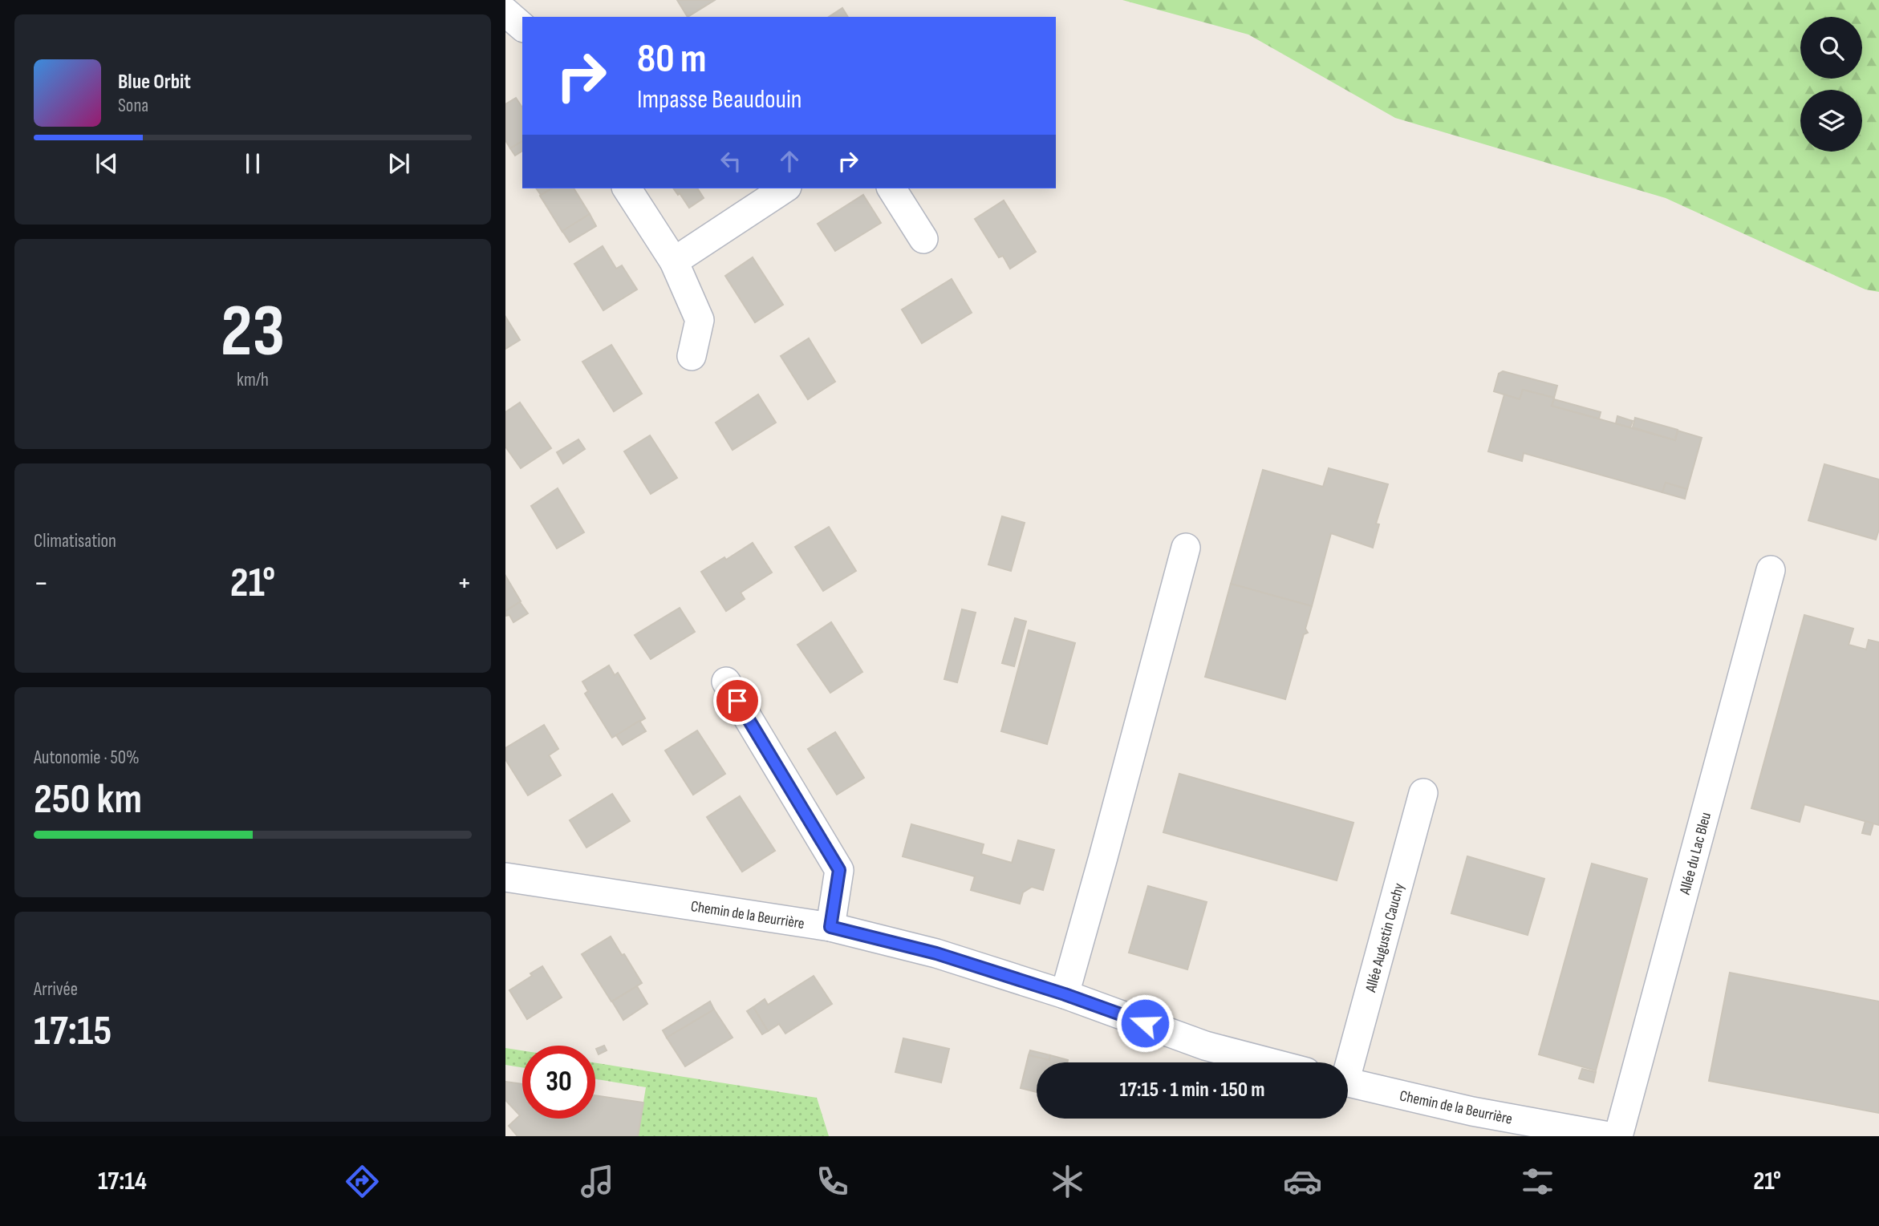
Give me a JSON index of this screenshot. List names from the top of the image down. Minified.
{"streets":{"street":["Allée du Lac Bleu","Chemin de la Beurrière","Allée Augustin Cauchy"]},"page":{"turn":["80 m","Impasse Beaudouin"],"song":["Blue Orbit","Sona"],"tile":[["23","km/h"],"Climatisation",["Autonomie · 50%","250 km"],["Arrivée","17:15"]],"heat":["−","21°","+"],"limit":"30","trip":"17:15 · 1 min · 150 m","tabs":["17:14","21°"]}}
